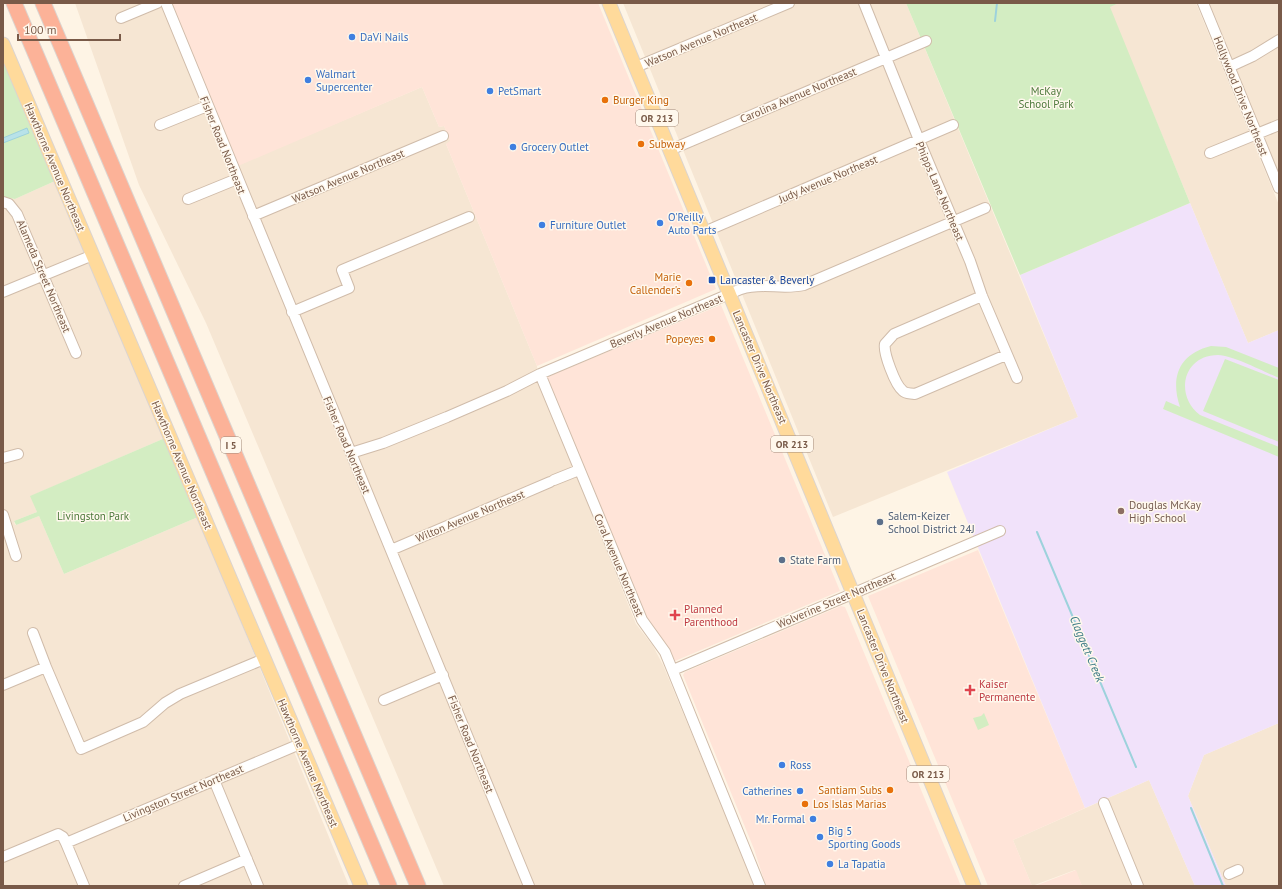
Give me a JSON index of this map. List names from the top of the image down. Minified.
{"streets":{"highway":["I 5"],"main road":["OR 213","Hawthorne Avenue Northeast","Lancaster Drive Northeast"],"street":["Watson Avenue Northeast","Carolina Avenue Northeast","Hollywood Drive Northeast","Fisher Road Northeast","Judy Avenue Northeast","Phipps Lane Northeast","Alameda Street Northeast","Beverly Avenue Northeast","Wilton Avenue Northeast","Coral Avenue Northeast","Wolverine Street Northeast","Livingston Street Northeast"]},"crossings":[["Watson Avenue Northeast","Fisher Road Northeast"],["Watson Avenue Northeast","Lancaster Drive Northeast"],["Carolina Avenue Northeast","Phipps Lane Northeast"],["Carolina Avenue Northeast","Lancaster Drive Northeast"],["Fisher Road Northeast","Beverly Avenue Northeast"],["Fisher Road Northeast","Wilton Avenue Northeast"],["Hawthorne Avenue Northeast","Livingston Street Northeast"],["Judy Avenue Northeast","Phipps Lane Northeast"],["Judy Avenue Northeast","Lancaster Drive Northeast"],["Phipps Lane Northeast","Beverly Avenue Northeast"],["Beverly Avenue Northeast","Lancaster Drive Northeast"],["Beverly Avenue Northeast","Coral Avenue Northeast"],["Lancaster Drive Northeast","Wolverine Street Northeast"],["Wilton Avenue Northeast","Coral Avenue Northeast"],["Coral Avenue Northeast","Wolverine Street Northeast"]],"water":["Claggett Creek"],"parks":["McKay School Park","Livingston Park"],"places":{"other":["DaVi Nails","Walmart Supercenter","PetSmart","Burger King","Subway","Grocery Outlet","O'Reilly Auto Parts","Furniture Outlet","Marie Callender's","Popeyes","Douglas McKay High School","Salem-Keizer School District 24J","State Farm","Ross","Santiam Subs","Catherines","Los Islas Marias","Mr. Formal","Big 5 Sporting Goods","La Tapatia"],"transit":["Lancaster & Beverly"],"health":["Planned Parenthood","Kaiser Permanente"]},"scale_bar":"100 m"}
